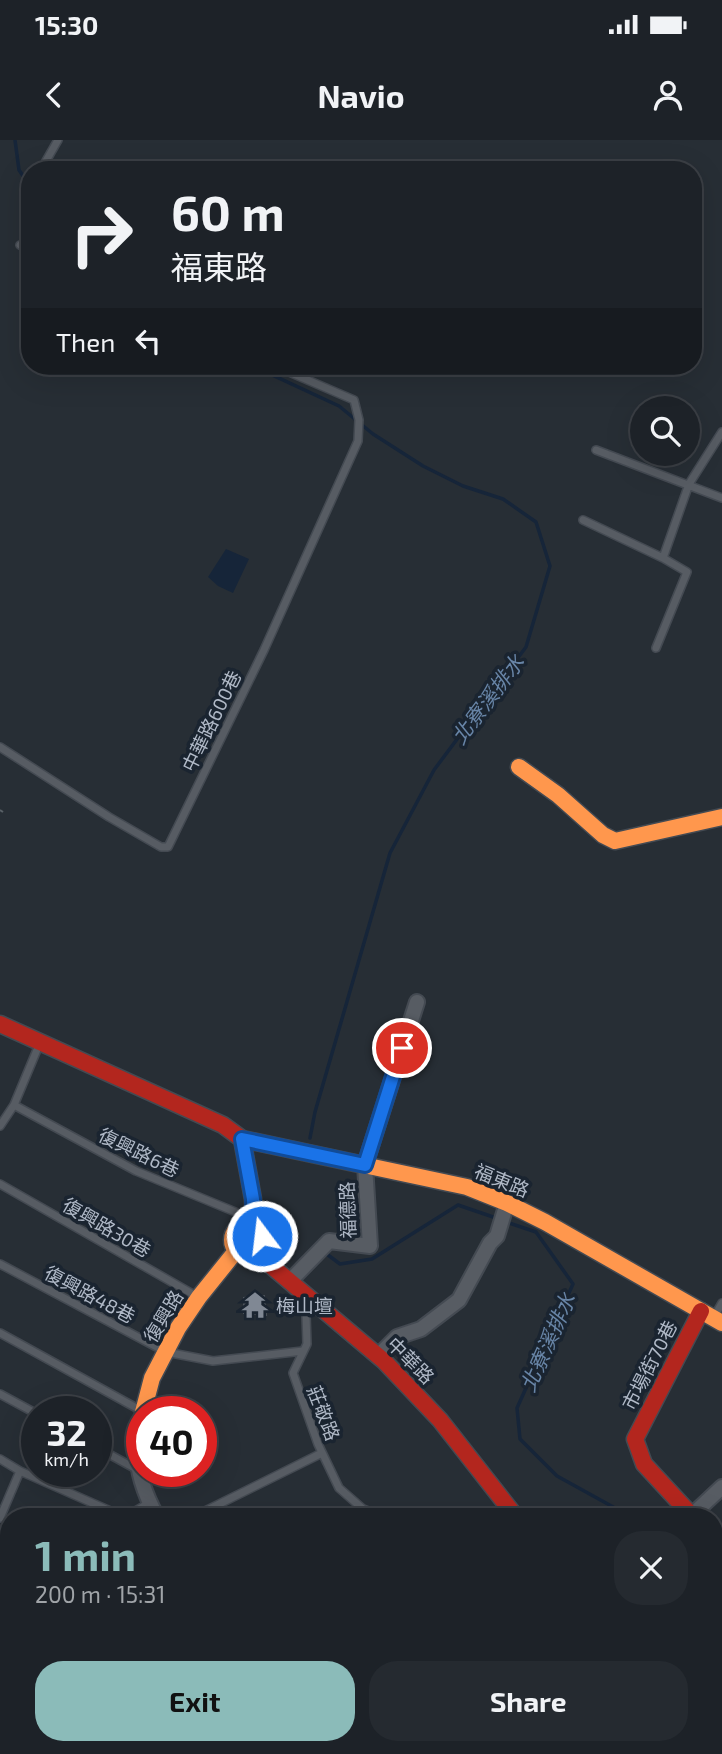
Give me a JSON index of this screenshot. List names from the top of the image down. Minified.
{"streets":{"street":["福東路","福德路","復興路","中華路","市場街70巷"],"lane":["中華路600巷","復興路6巷","復興路30巷","復興路48巷","莊敬路"]},"crossings":[["復興路6巷","復興路"],["復興路6巷","中華路"],["福東路","福德路"],["福東路","市場街70巷"],["福德路","中華路"],["復興路30巷","復興路"],["復興路48巷","復興路"],["復興路48巷","莊敬路"],["復興路","中華路"],["中華路","莊敬路"]],"water":["北寮溪排水"],"places":{"temple":["梅山壇"]},"page":{"status":"15:30","header":"Navio","turn":["60 m","福東路"],"then":"Then","speed":"32 km/h","limit":"40","heading":["1 min","200 m · 15:31"],"buttons":["Exit","Share"]}}
